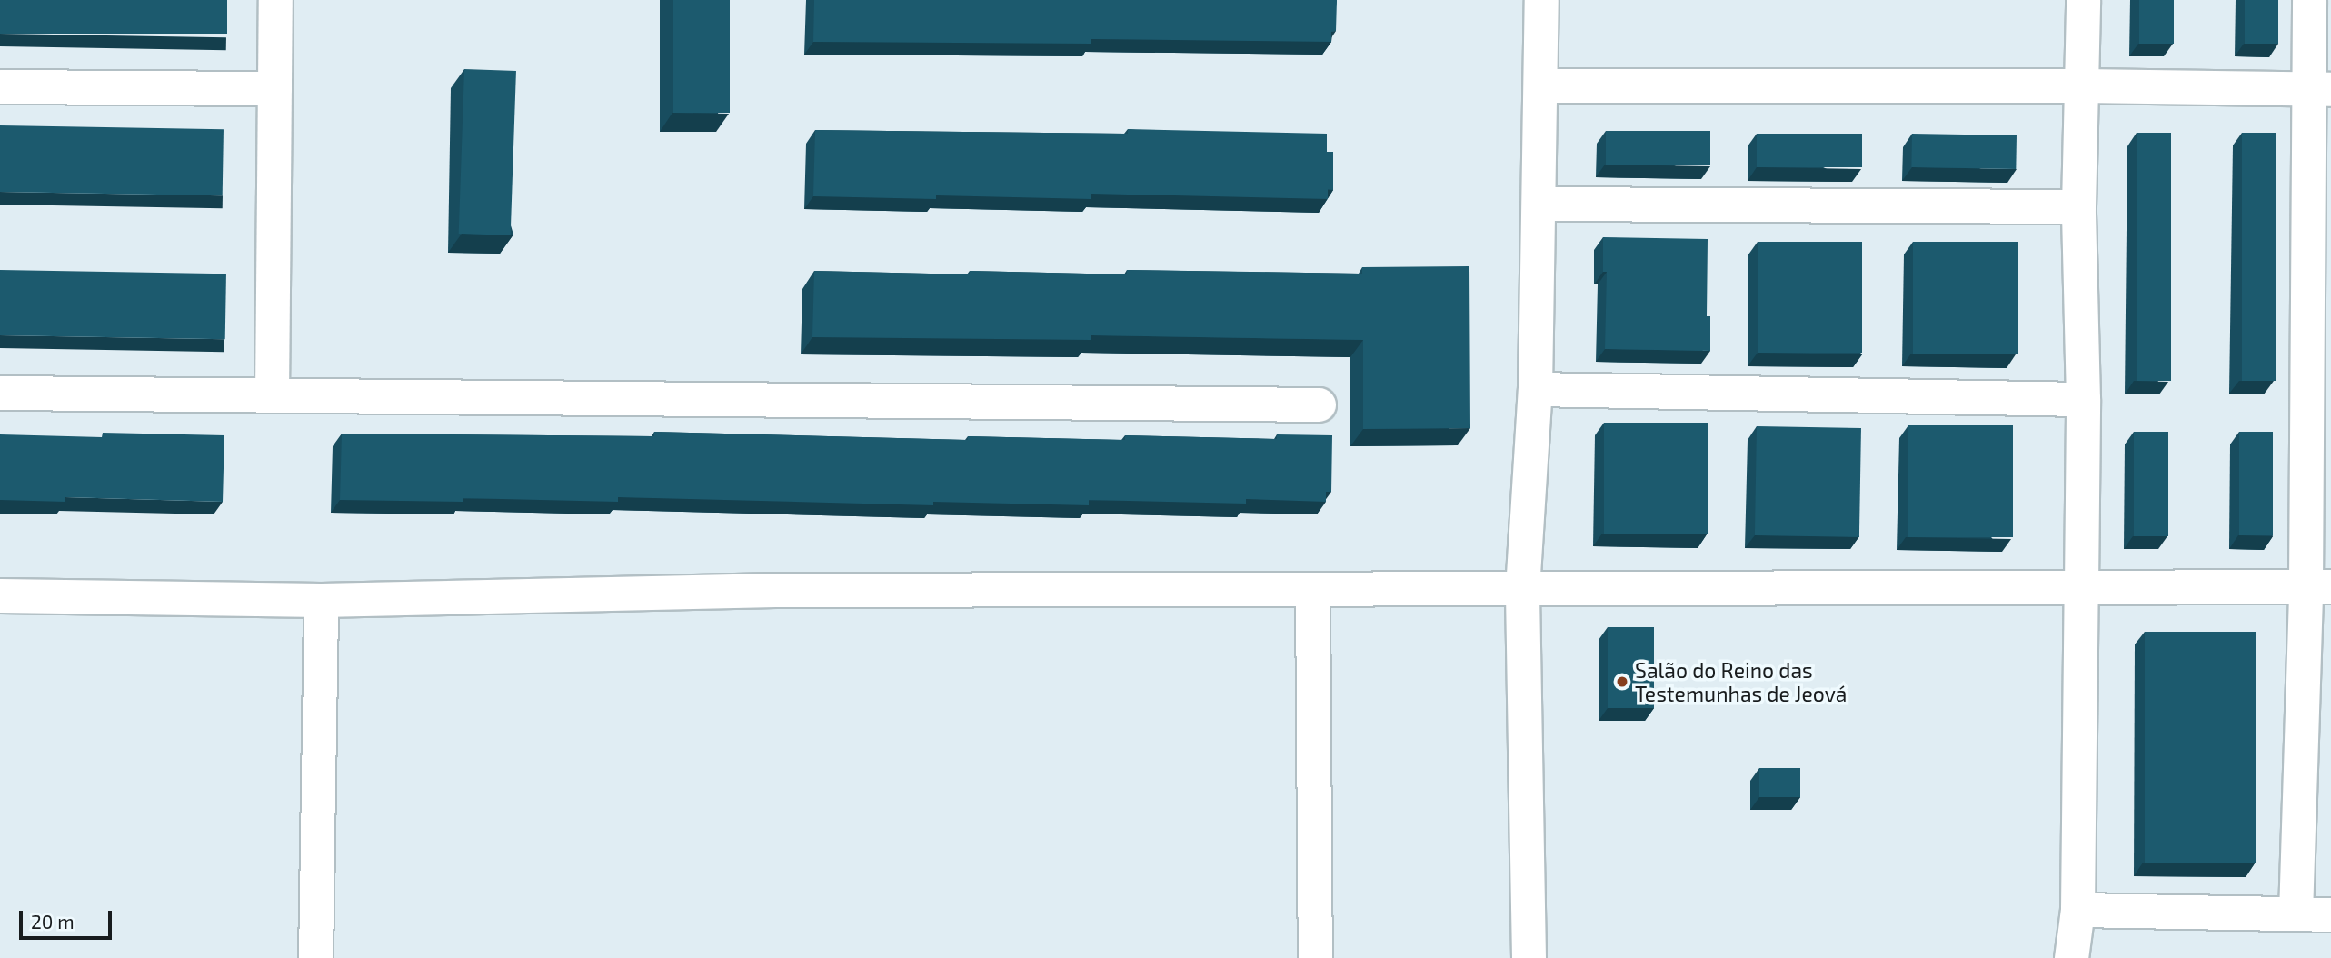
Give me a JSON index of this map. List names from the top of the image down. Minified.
{"places":["Salão do Reino das Testemunhas de Jeová"],"scale_bar":"20 m"}
